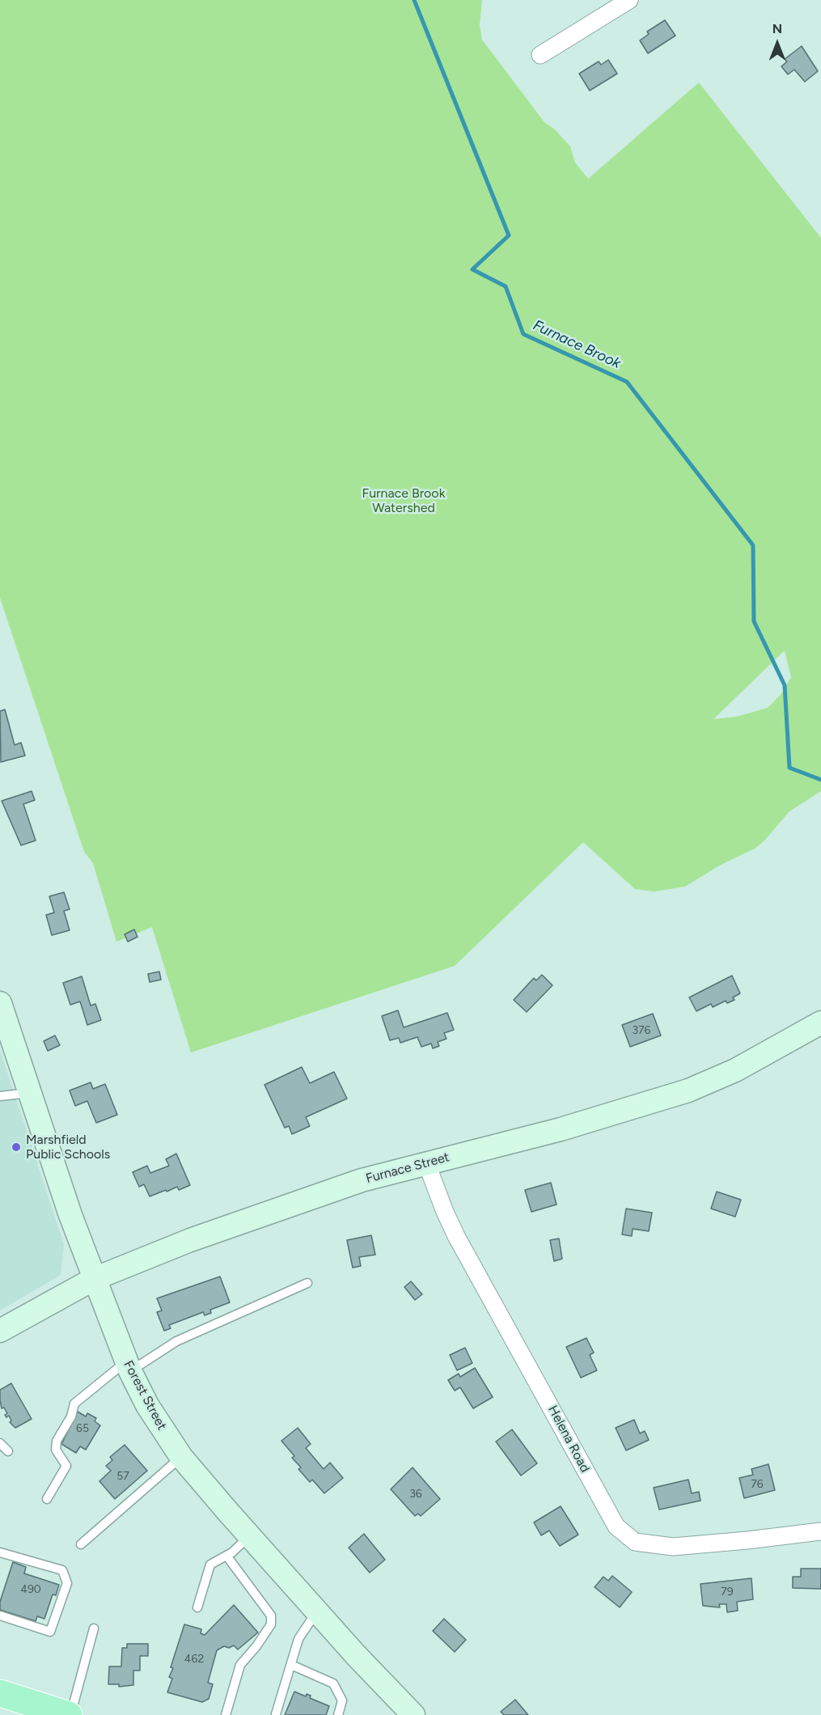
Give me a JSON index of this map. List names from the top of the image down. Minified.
{"streets":{"main road":["Furnace Street","Forest Street"],"street":["Helena Road"]},"crossings":[["Furnace Street","Forest Street"],["Furnace Street","Helena Road"]],"water":["Furnace Brook"],"parks":["Furnace Brook Watershed"],"places":["Marshfield Public Schools"],"house_numbers":["376","65","57","76","36","490","79","462"],"north":"top"}
